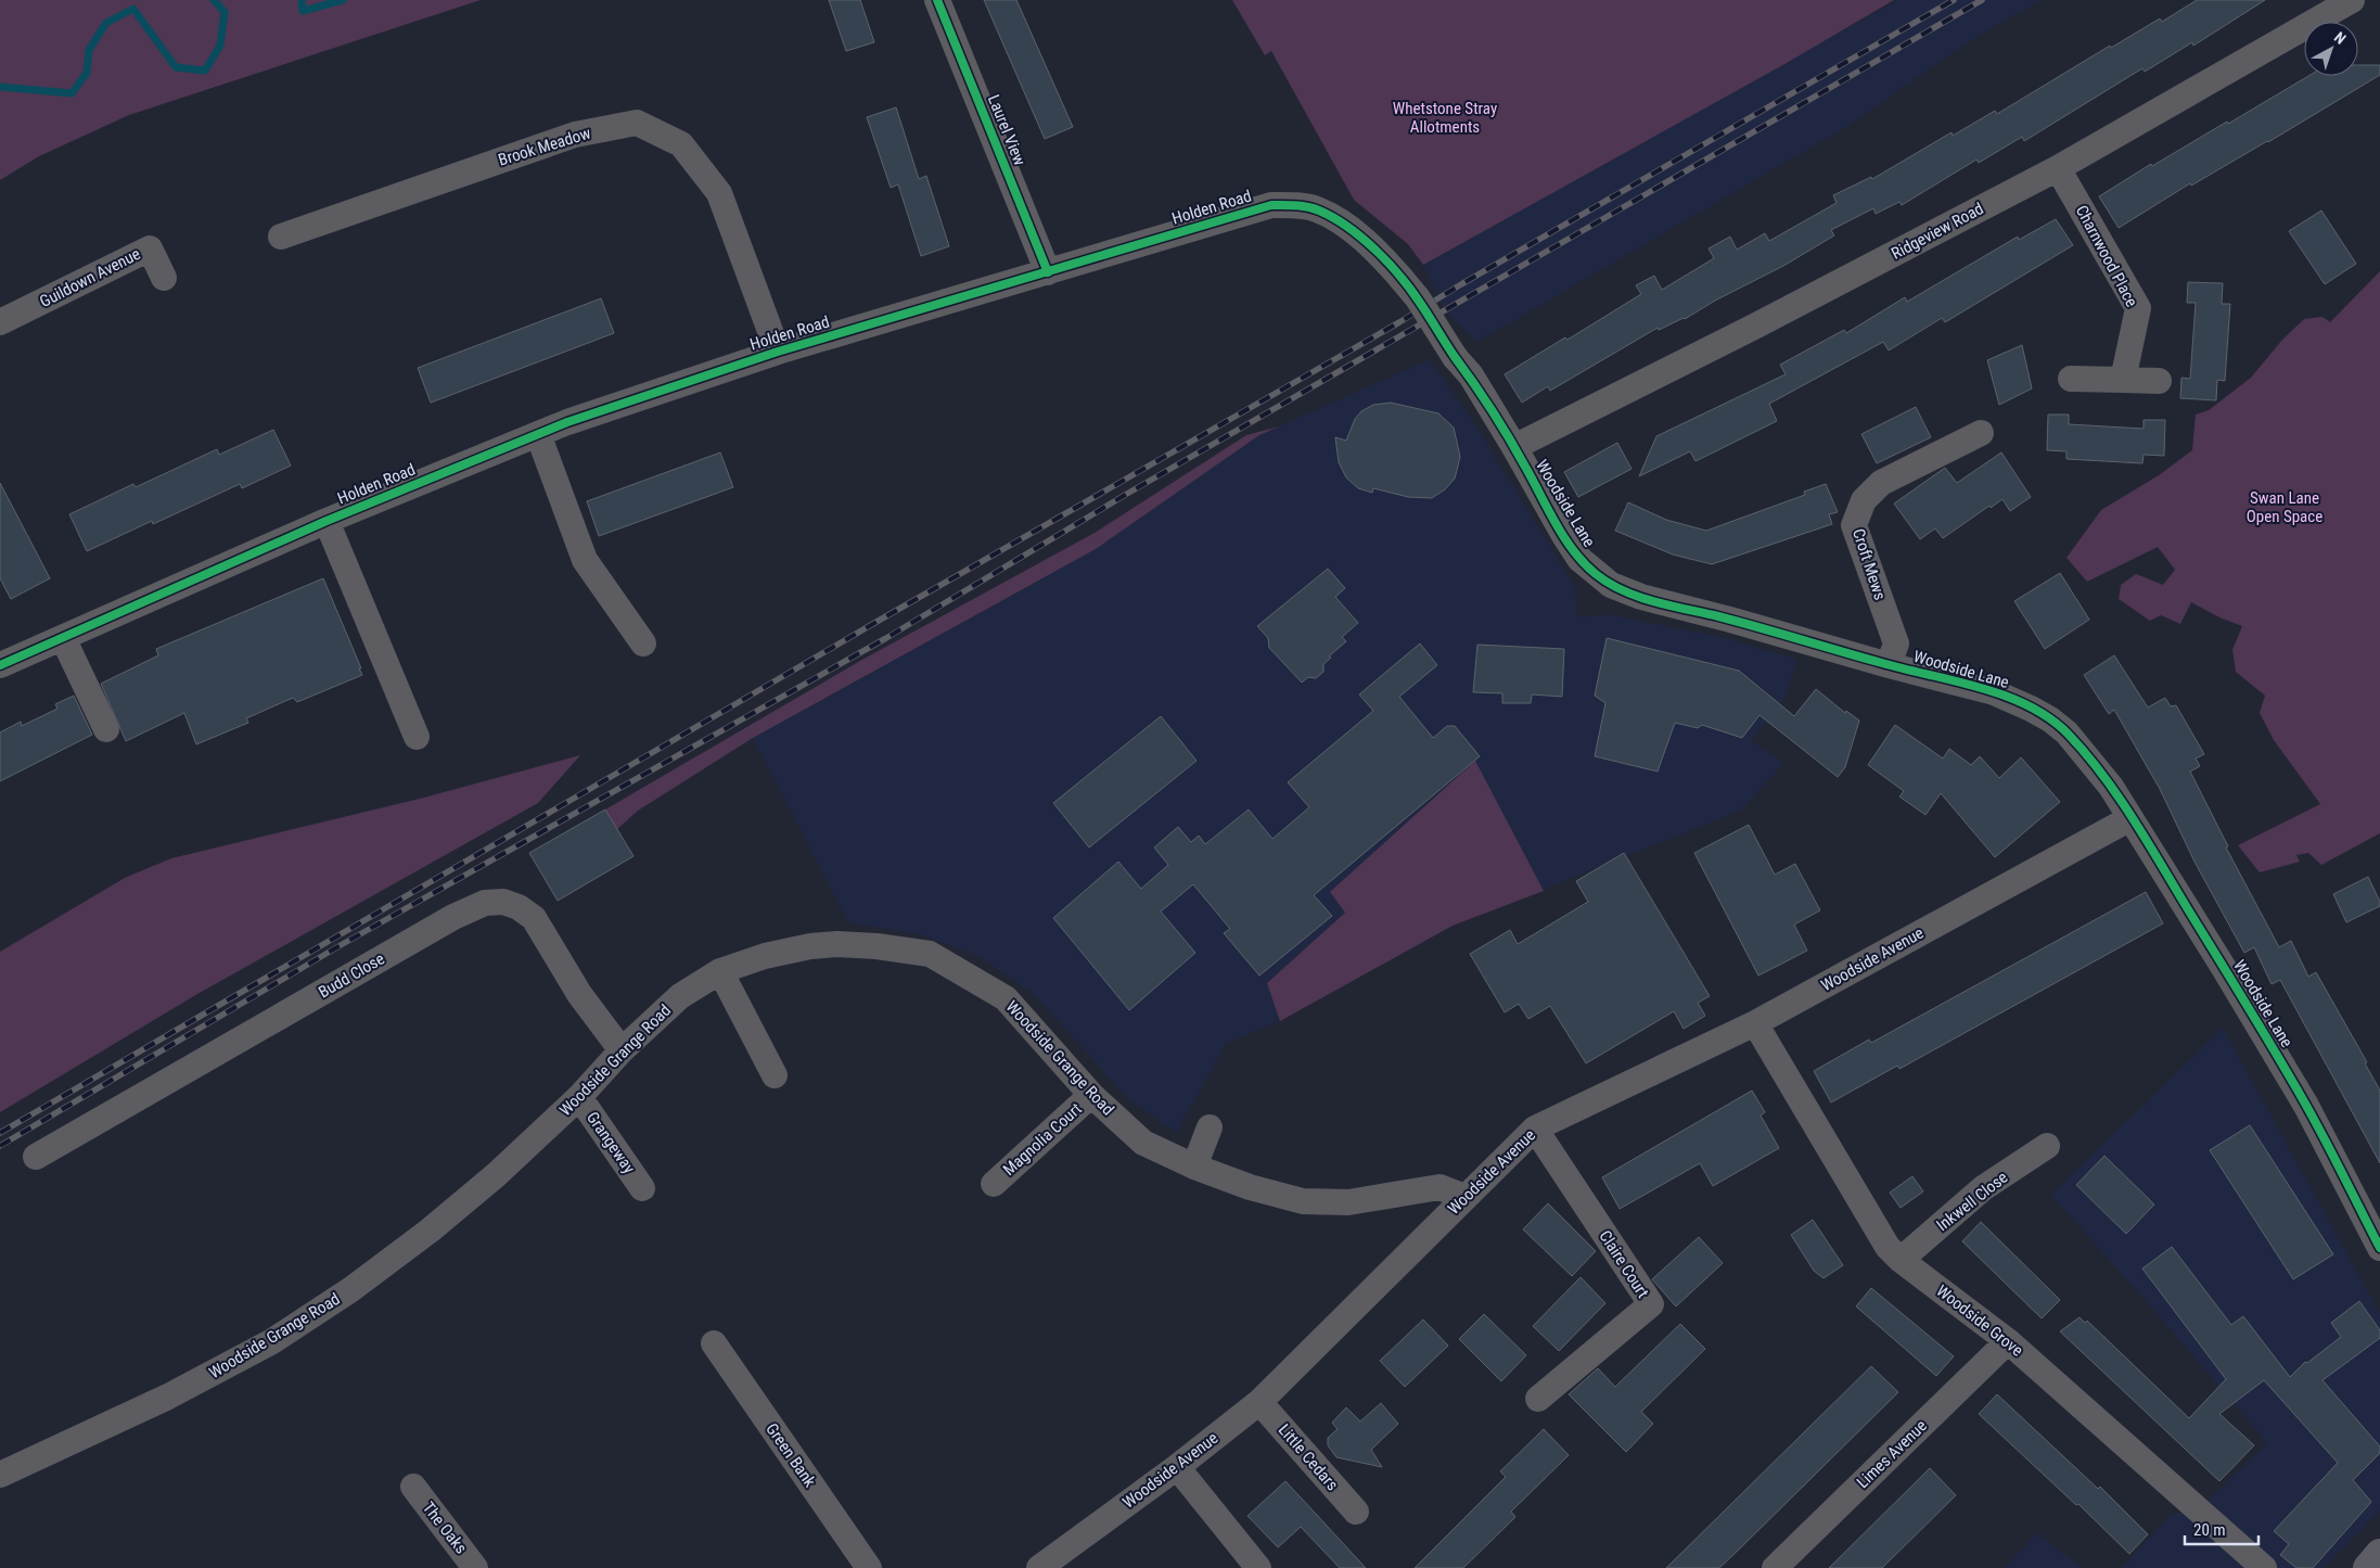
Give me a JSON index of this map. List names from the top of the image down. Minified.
{"streets":{"street":["Laurel View","Brook Meadow","Holden Road","Ridgeview Road","Charnwood Place","Guildown Avenue","Woodside Lane","Croft Mews","Woodside Avenue","Budd Close","Woodside Grange Road","Magnolia Court","Grangeway","Inkwell Close","Claire Court","Woodside Grove","Limes Avenue","Green Bank","Little Cedars","The Oaks"]},"crossings":[["Laurel View","Holden Road"],["Brook Meadow","Holden Road"],["Holden Road","Ridgeview Road"],["Holden Road","Woodside Lane"],["Ridgeview Road","Charnwood Place"],["Ridgeview Road","Woodside Lane"],["Woodside Lane","Croft Mews"],["Woodside Lane","Woodside Avenue"],["Woodside Avenue","Woodside Grange Road"],["Woodside Avenue","Claire Court"],["Woodside Avenue","Woodside Grove"],["Woodside Avenue","Little Cedars"],["Budd Close","Woodside Grange Road"],["Woodside Grange Road","Magnolia Court"],["Woodside Grange Road","Grangeway"],["Inkwell Close","Woodside Grove"],["Woodside Grove","Limes Avenue"]],"parks":["Whetstone Stray Allotments","Swan Lane Open Space"],"scale_bar":"20 m","north":"top right"}
